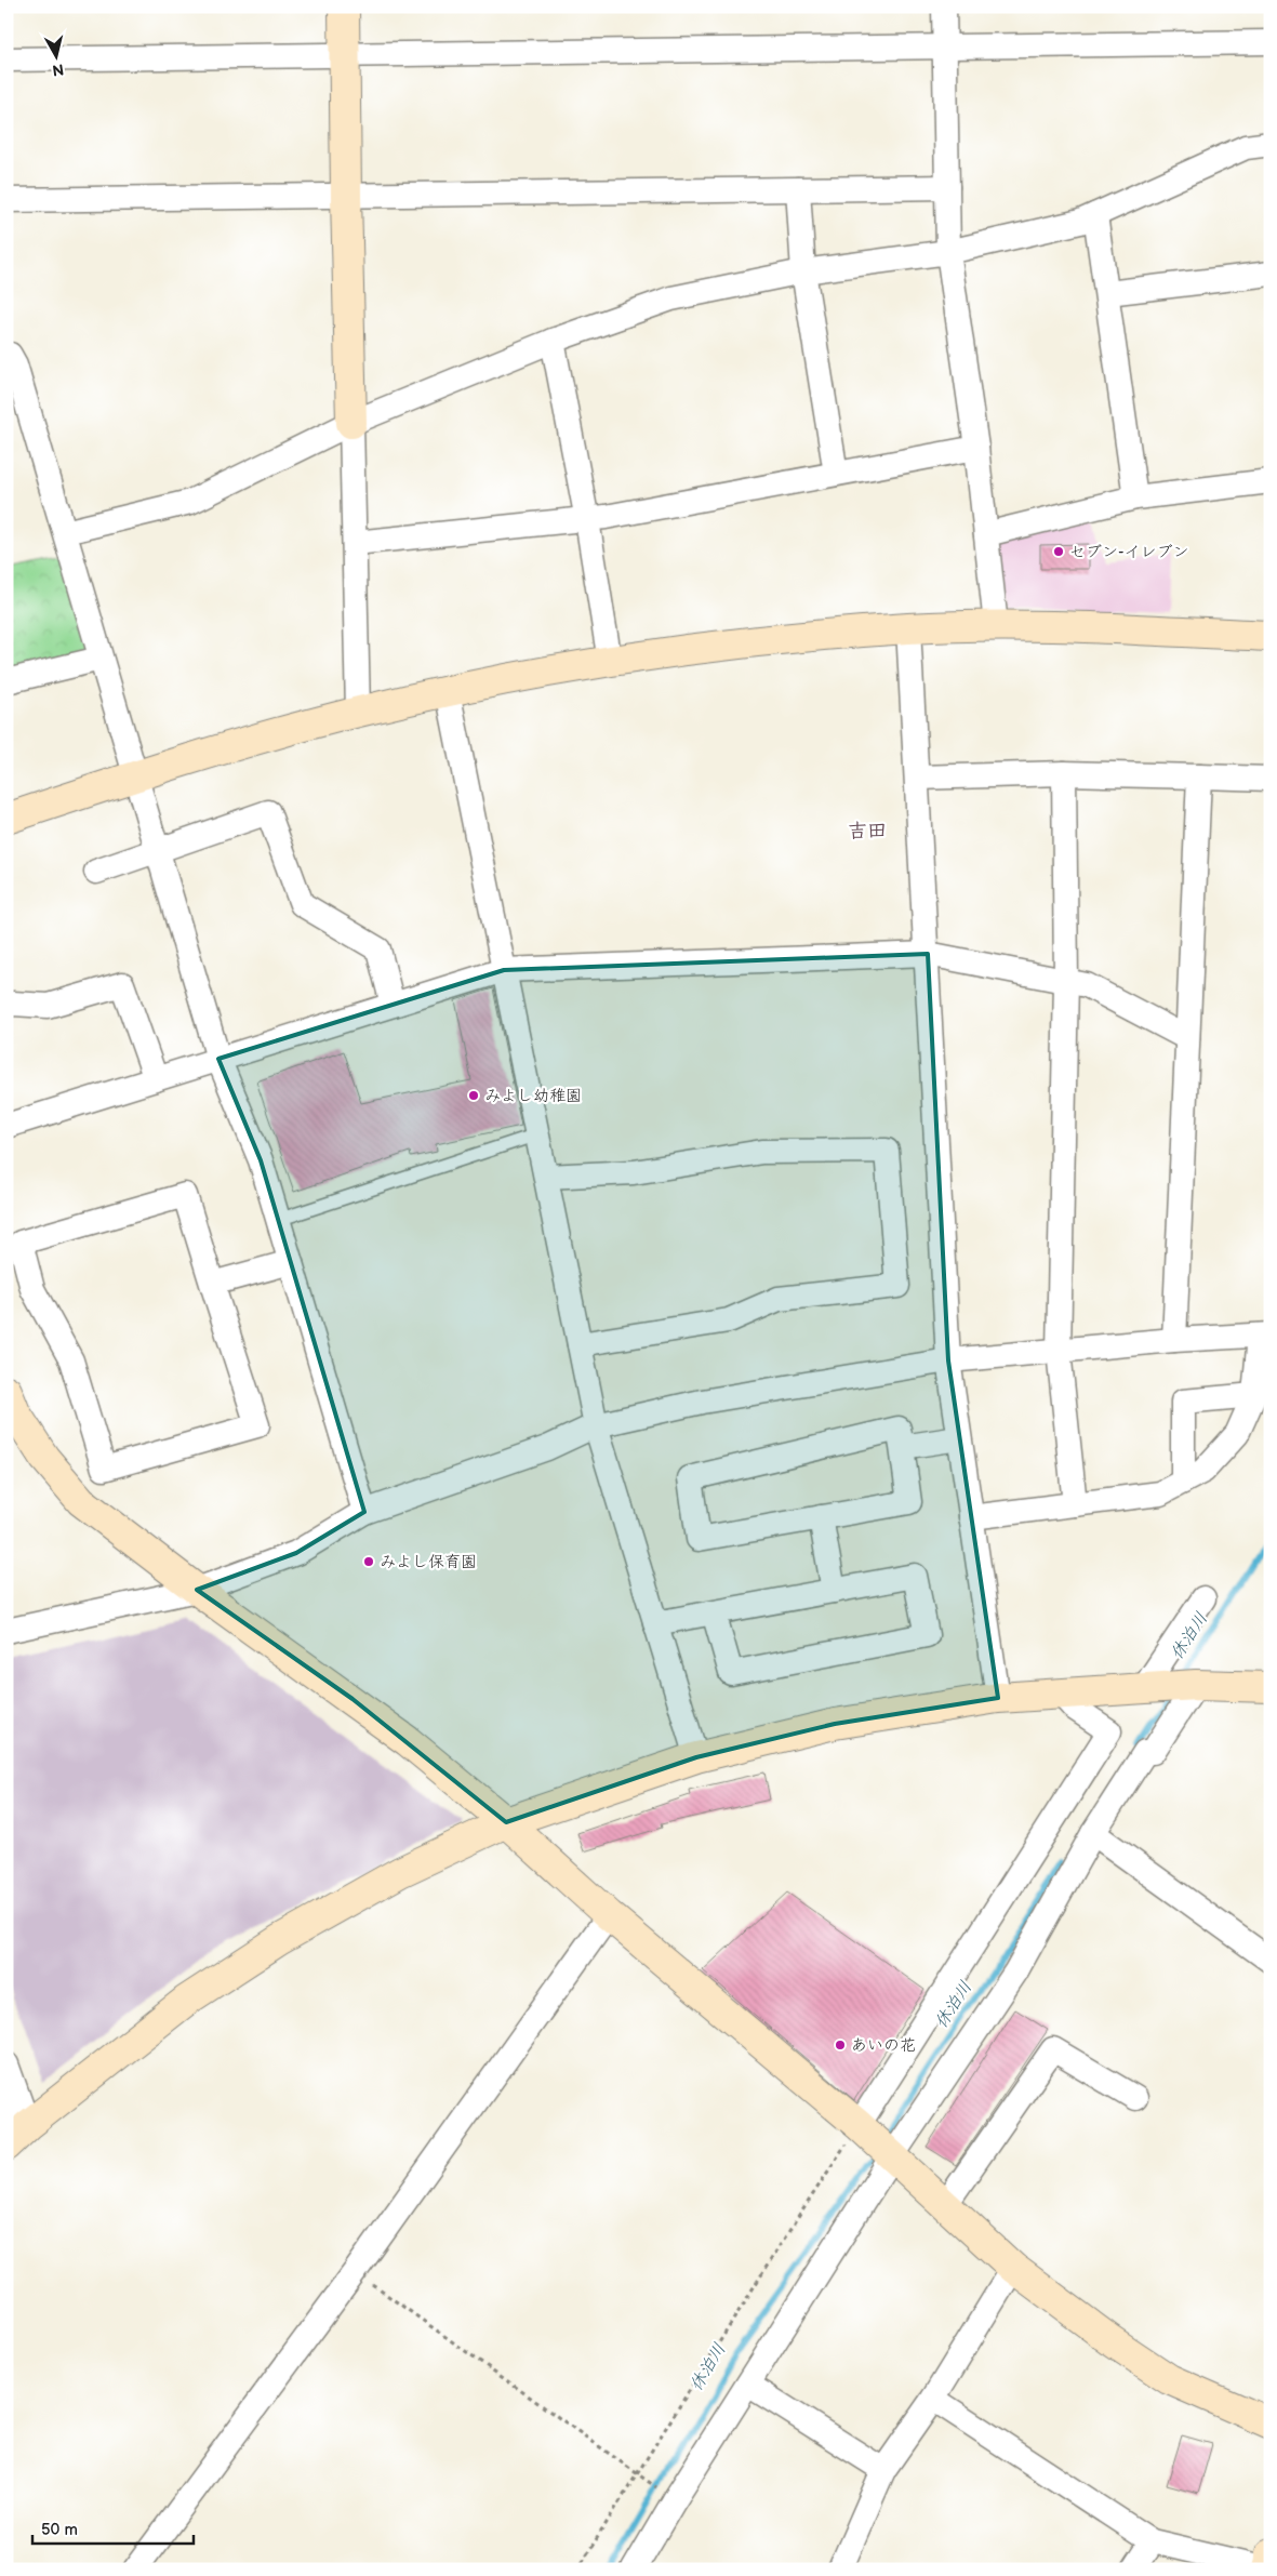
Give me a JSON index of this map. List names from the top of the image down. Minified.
{"districts":["吉田"],"water":["休泊川"],"places":["セブン-イレブン","みよし幼稚園","みよし保育園","あいの花"],"scale_bar":"50 m","north":"bottom"}
